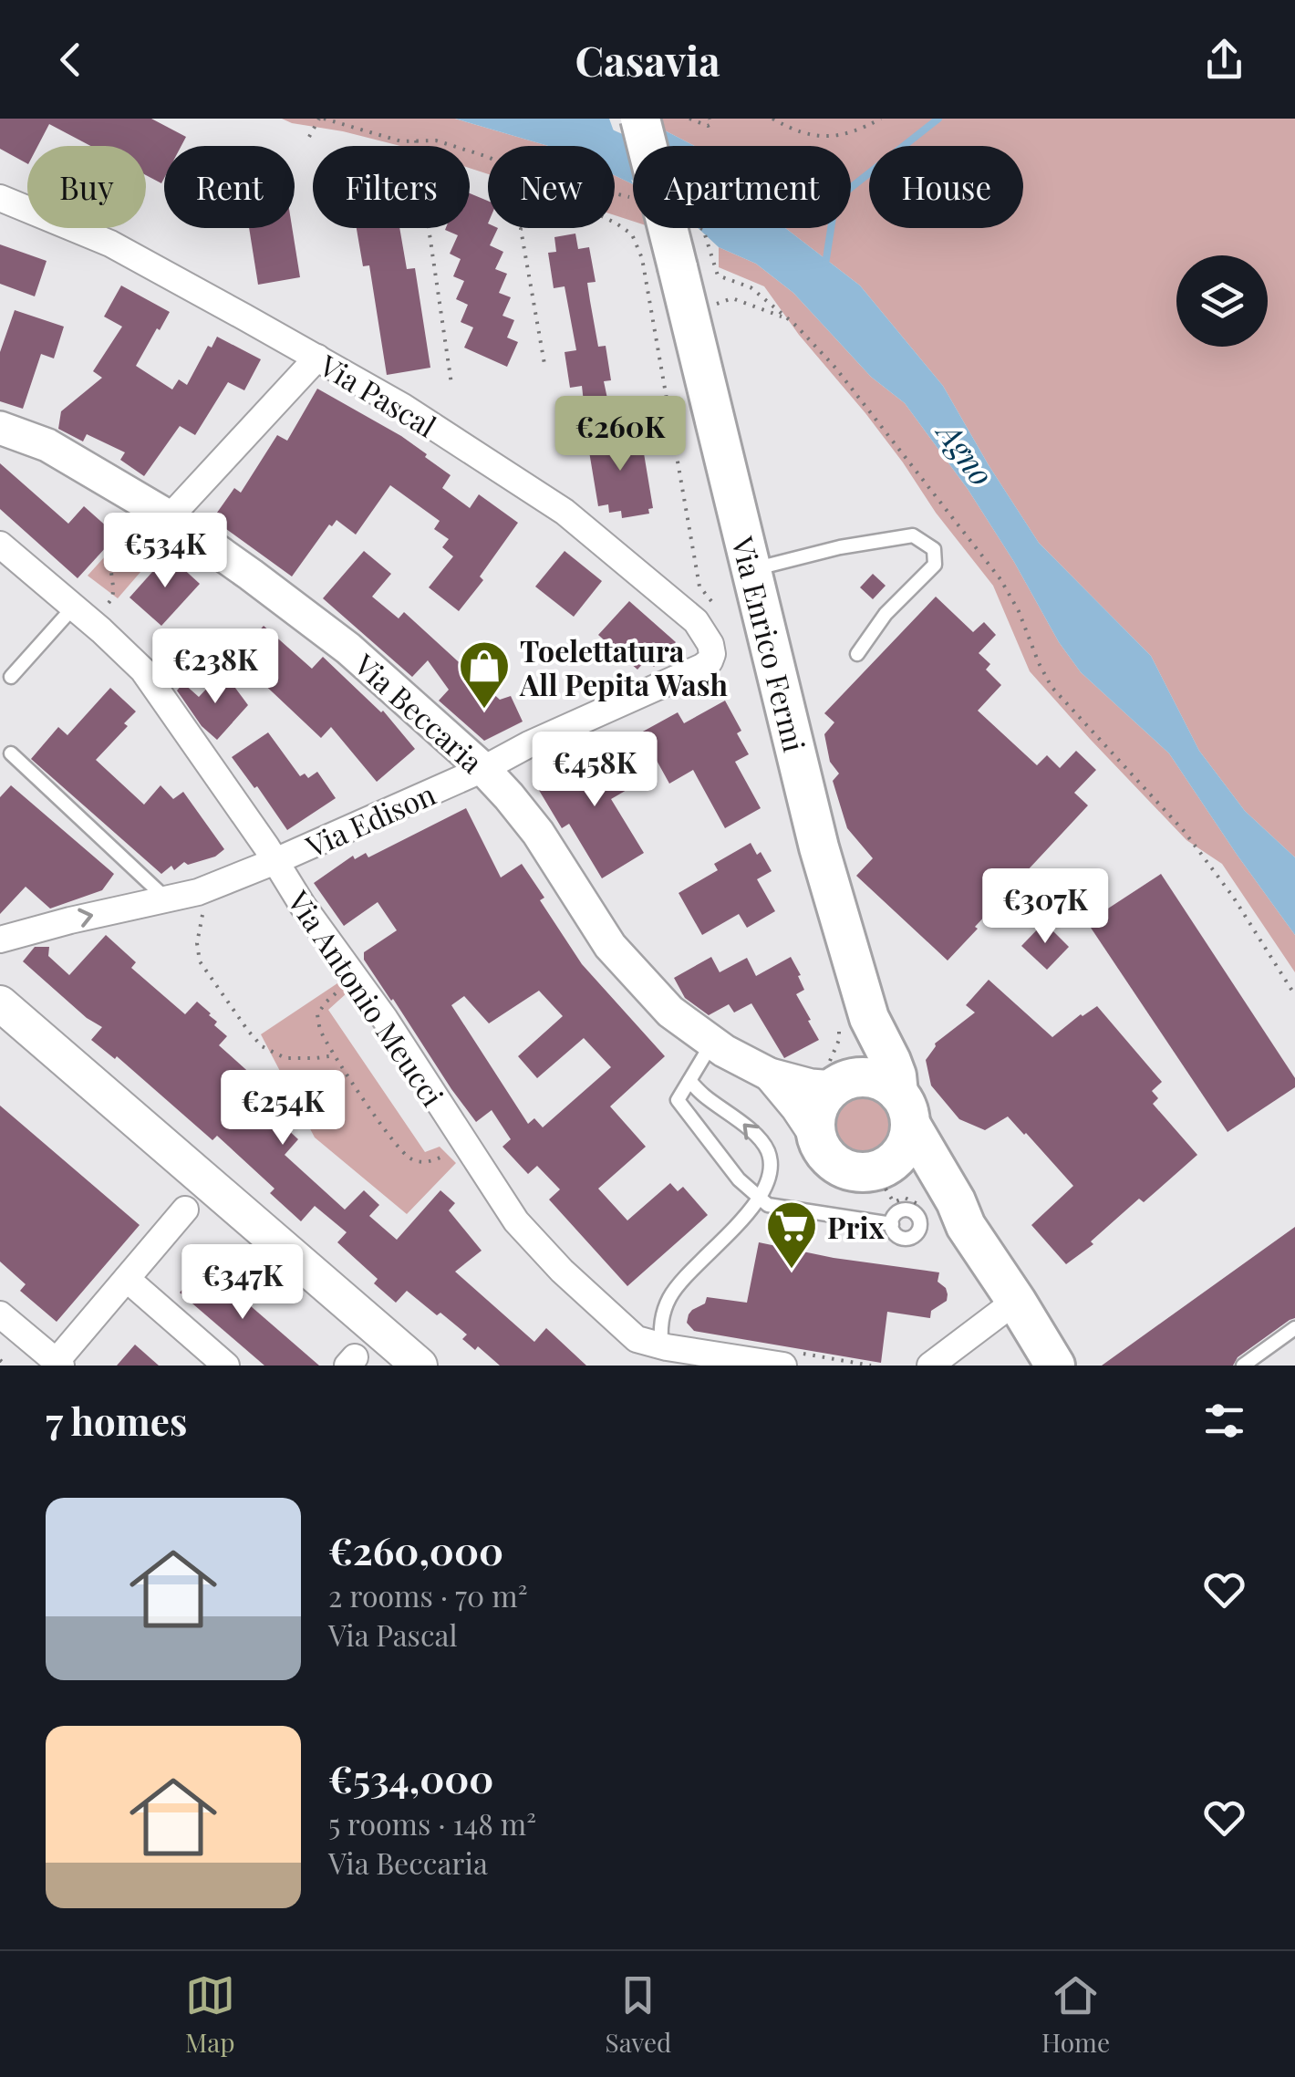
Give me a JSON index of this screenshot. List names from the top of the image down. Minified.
{"streets":{"main road":["Via Enrico Fermi"],"street":["Via Pascal","Via Beccaria","Via Edison","Via Antonio Meucci"]},"crossings":[["Via Pascal","Via Edison"],["Via Enrico Fermi","Via Beccaria"],["Via Beccaria","Via Edison"],["Via Edison","Via Antonio Meucci"]],"water":["Agno"],"places":{"shop":["Toelettatura All Pepita Wash"],"supermarket":["Prix"]},"page":{"header":"Casavia","chip":["Buy","Rent","Filters","New","Apartment","House"],"price":["€260K","€534K","€238K","€458K","€307K","€254K","€347K"],"heading":"7 homes","list":[{"name":"€260,000","note":"2 rooms · 70 m² · Via Pascal"},{"name":"€534,000","note":"5 rooms · 148 m² · Via Beccaria"}],"tabs":["Map","Saved","Home"]}}
